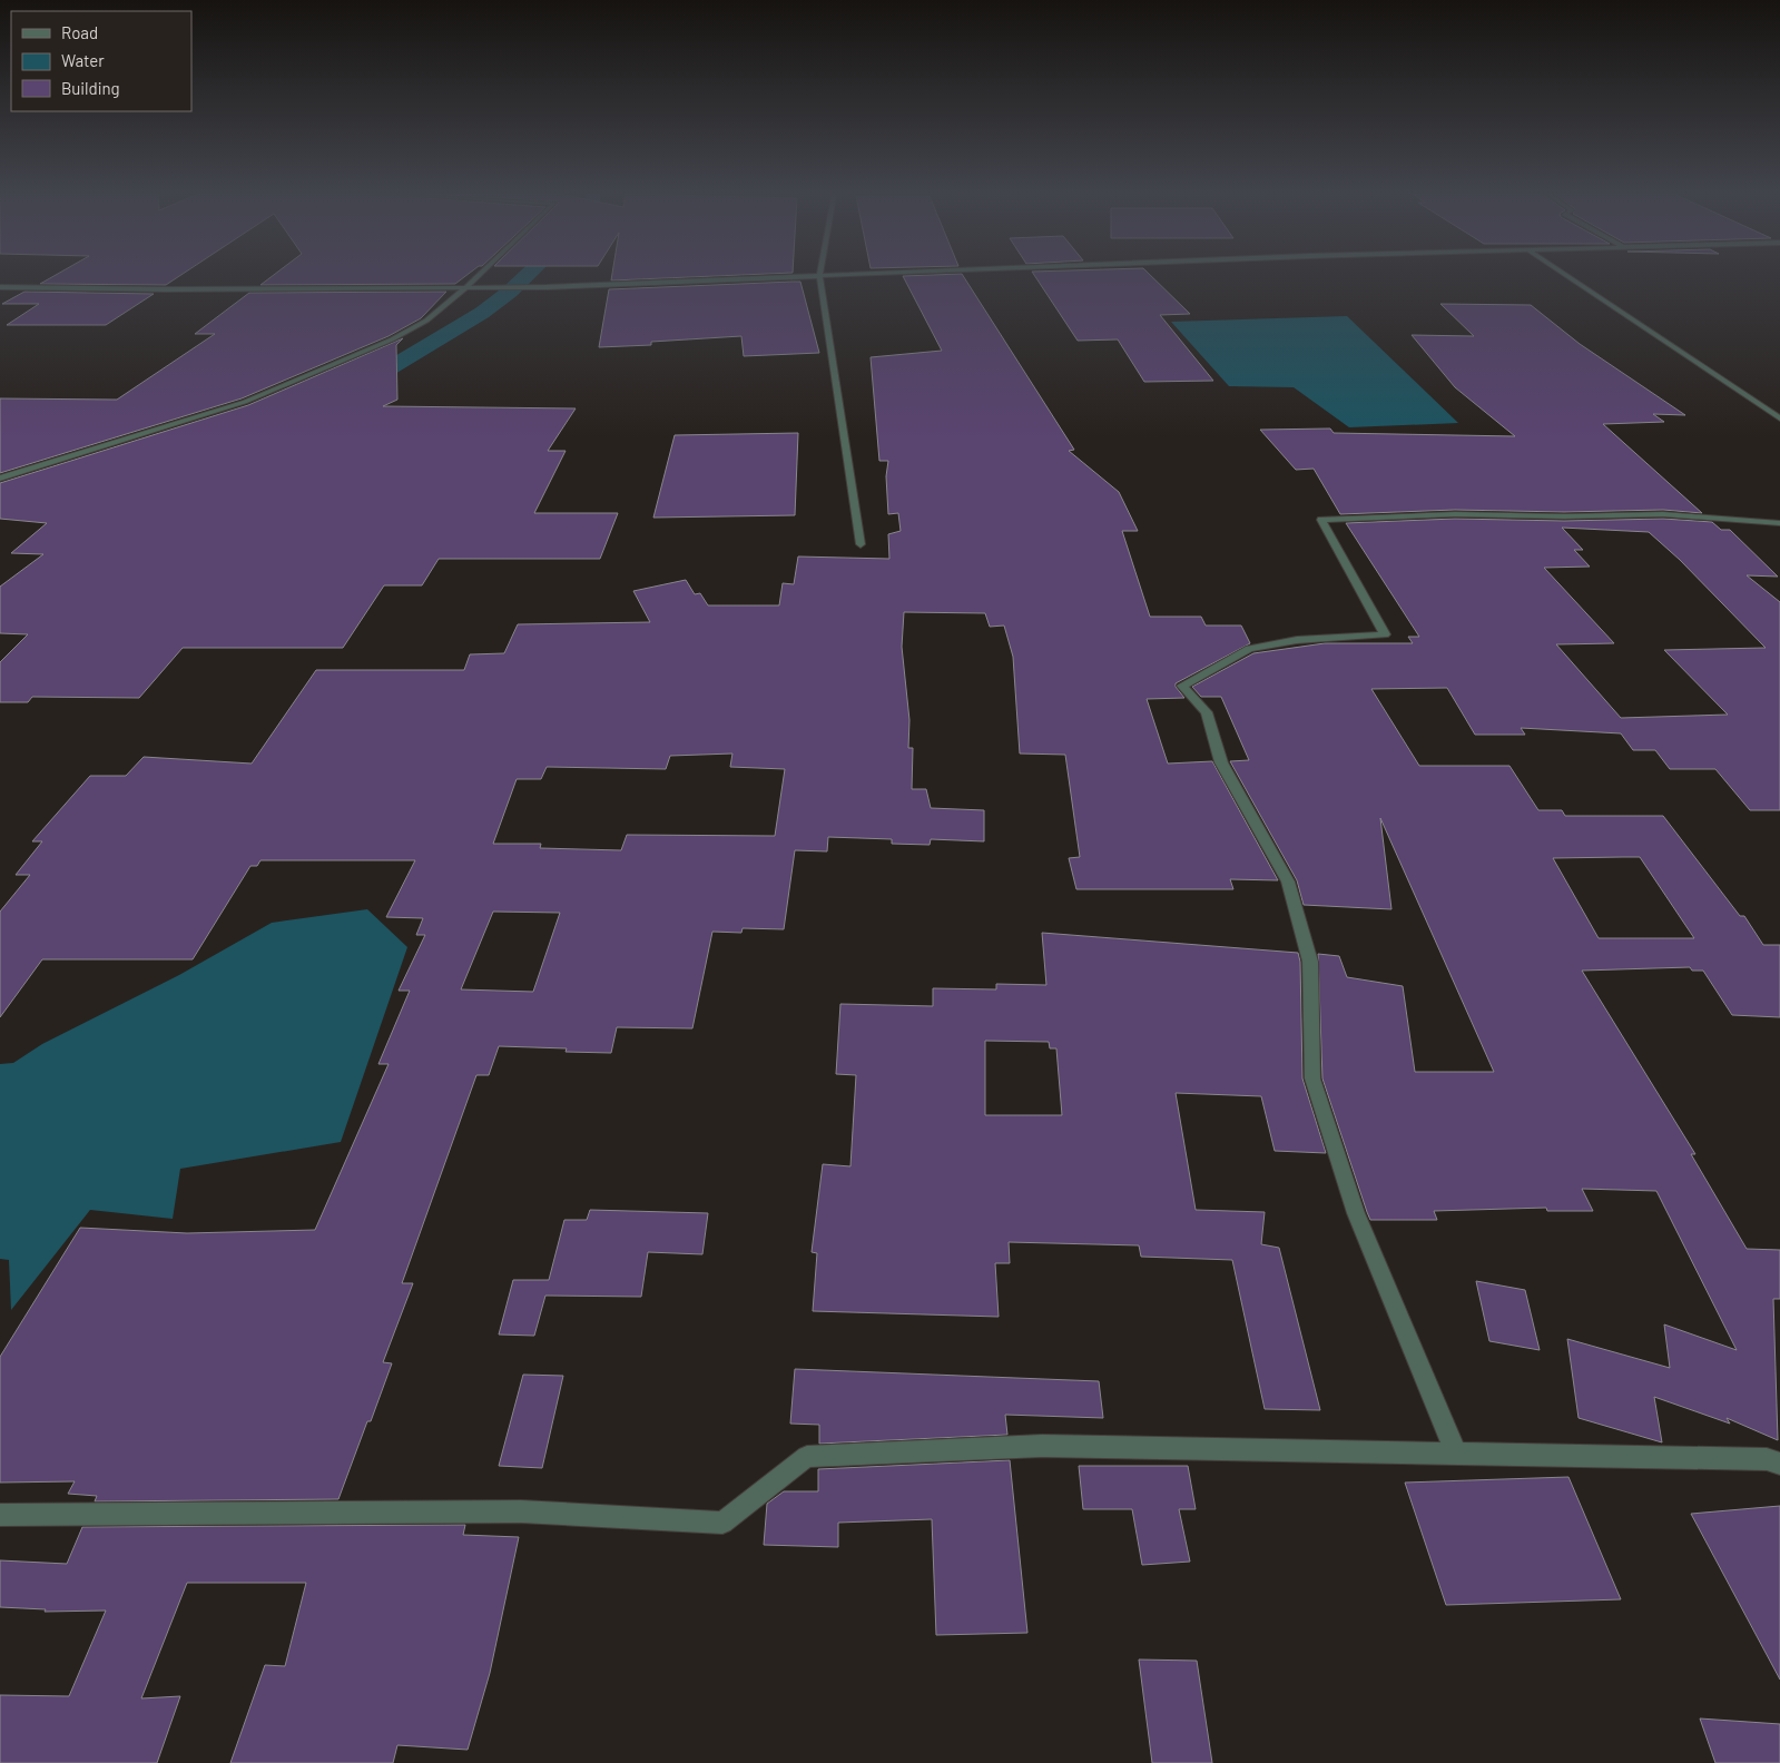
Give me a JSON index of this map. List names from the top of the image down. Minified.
{"legend":["Road","Water","Building"]}
